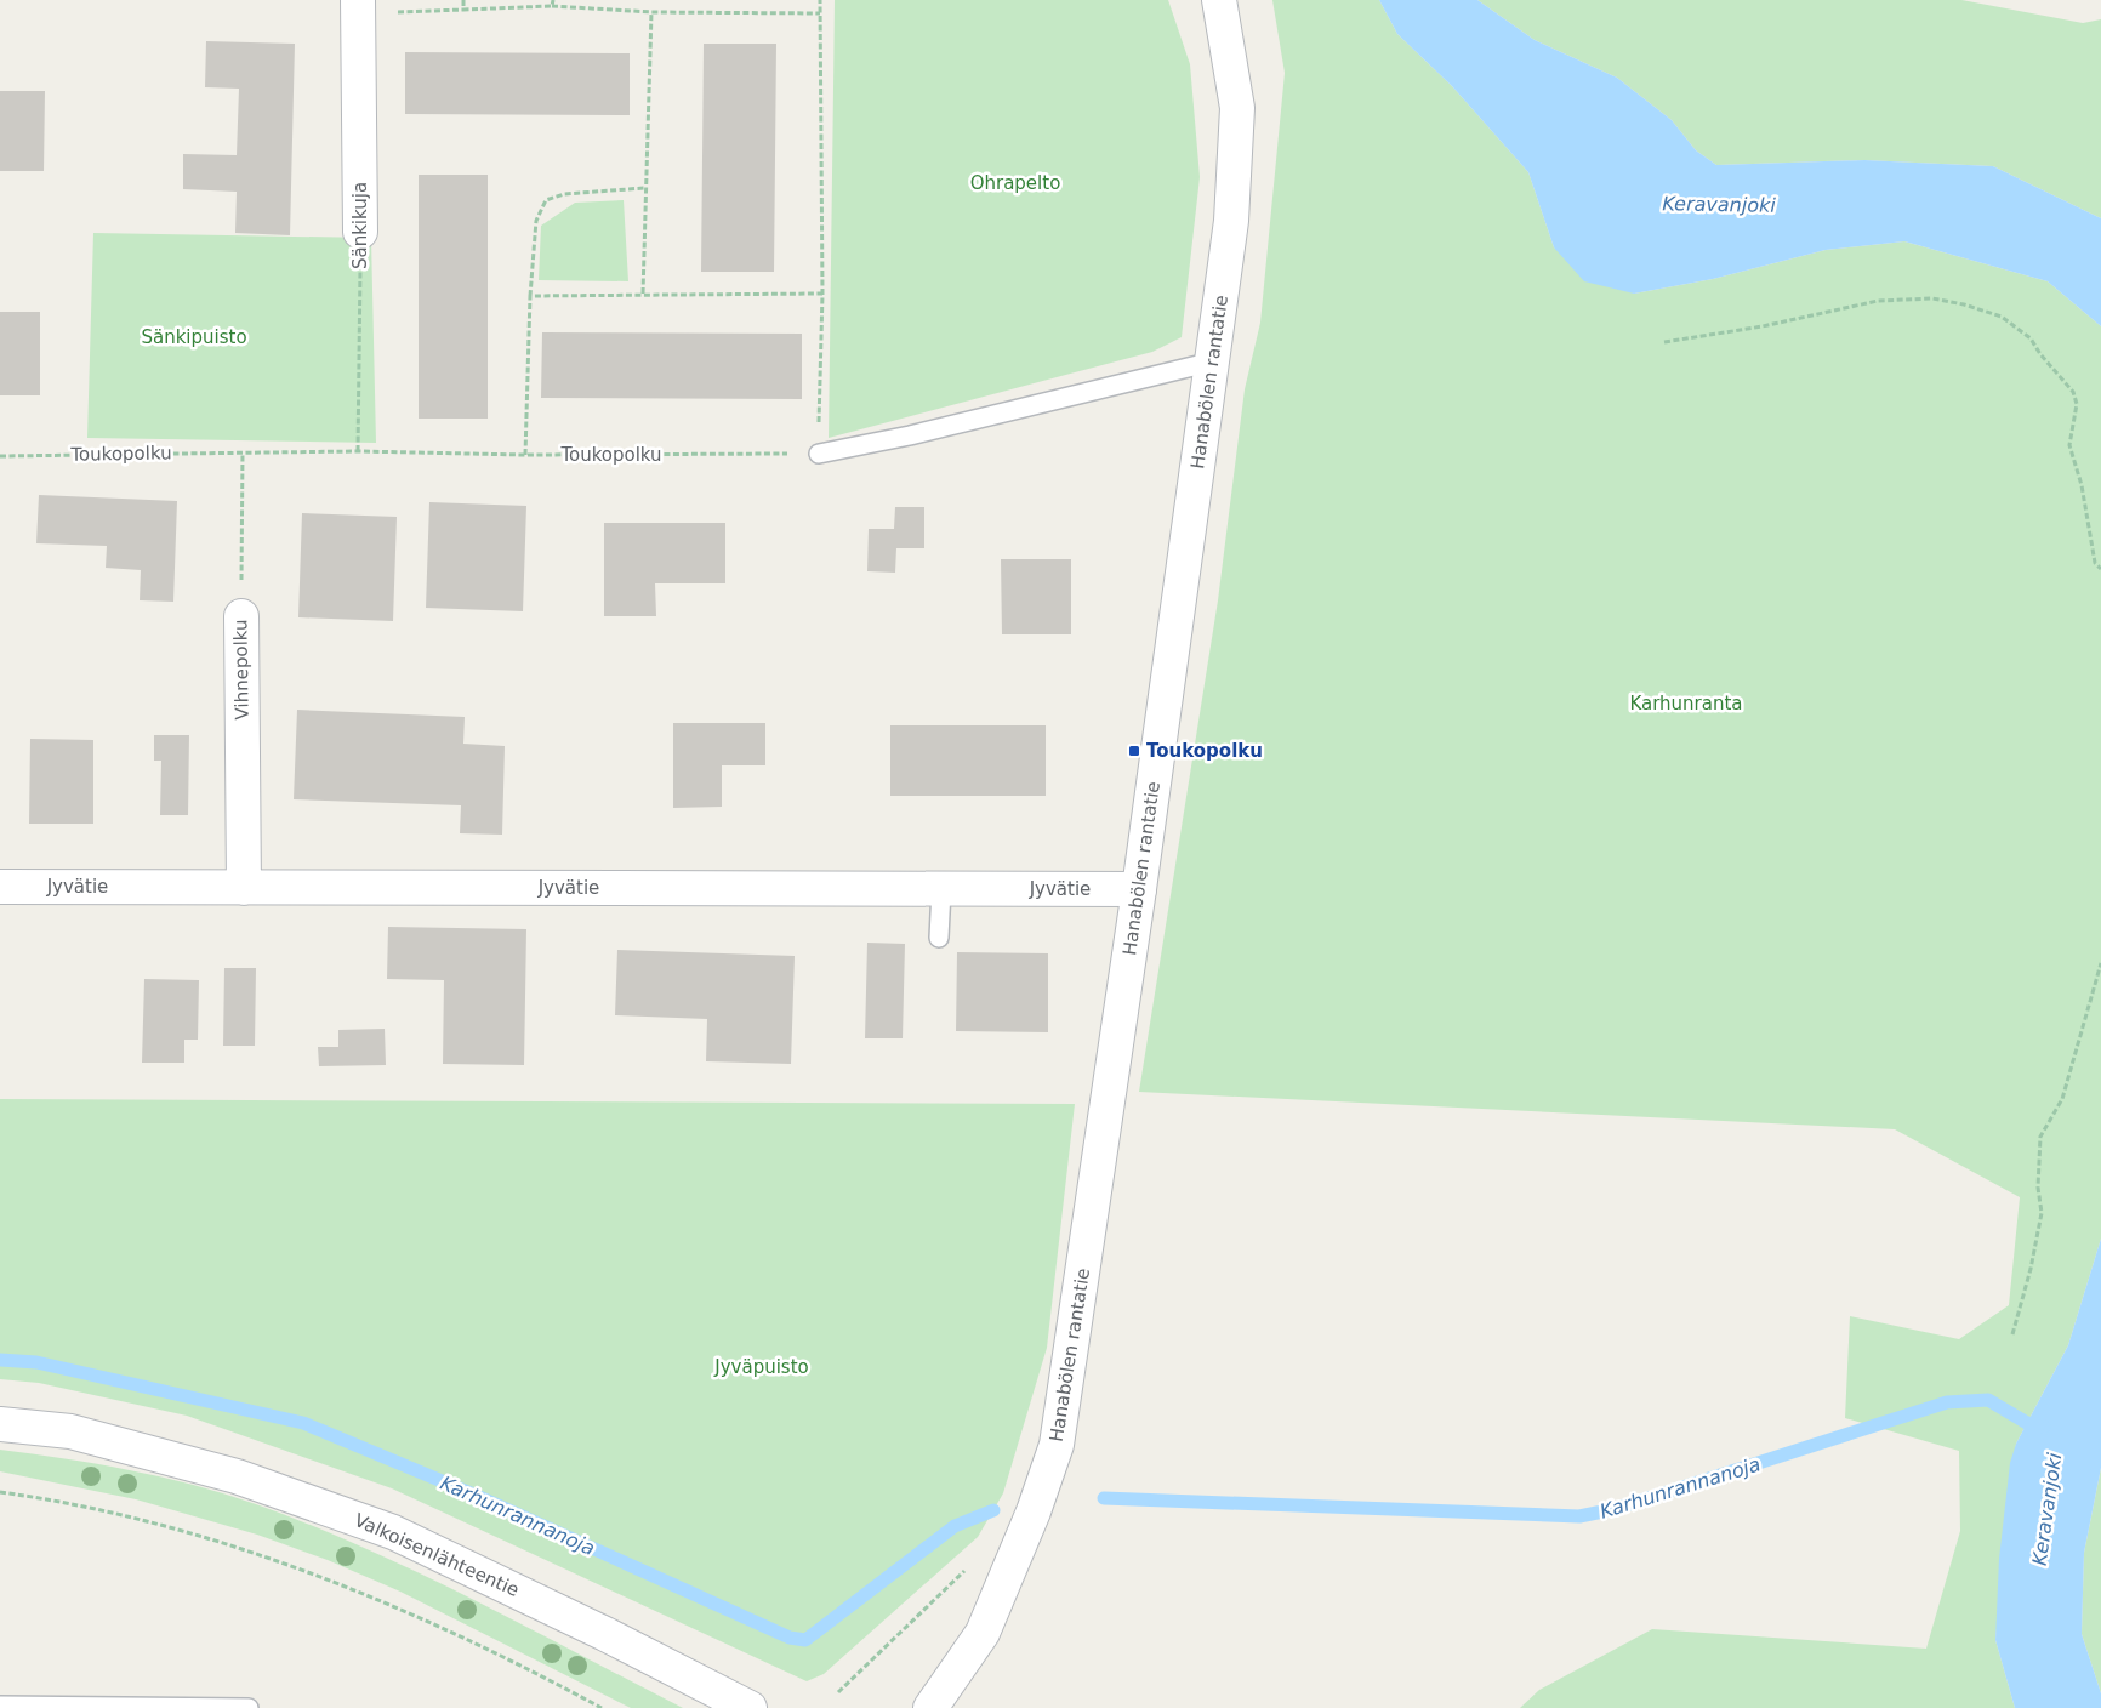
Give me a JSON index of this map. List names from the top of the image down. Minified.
{"streets":{"street":["Sänkikuja","Hanabölen rantatie","Vihnepolku","Jyvätie","Valkoisenlähteentie"],"path":["Toukopolku"]},"crossings":[["Sänkikuja","Toukopolku"],["Hanabölen rantatie","Jyvätie"],["Toukopolku","Vihnepolku"],["Vihnepolku","Jyvätie"]],"water":["Keravanjoki","Karhunrannanoja"],"parks":["Ohrapelto","Sänkipuisto","Karhunranta","Jyväpuisto"],"places":{"transit":["Toukopolku"]}}
